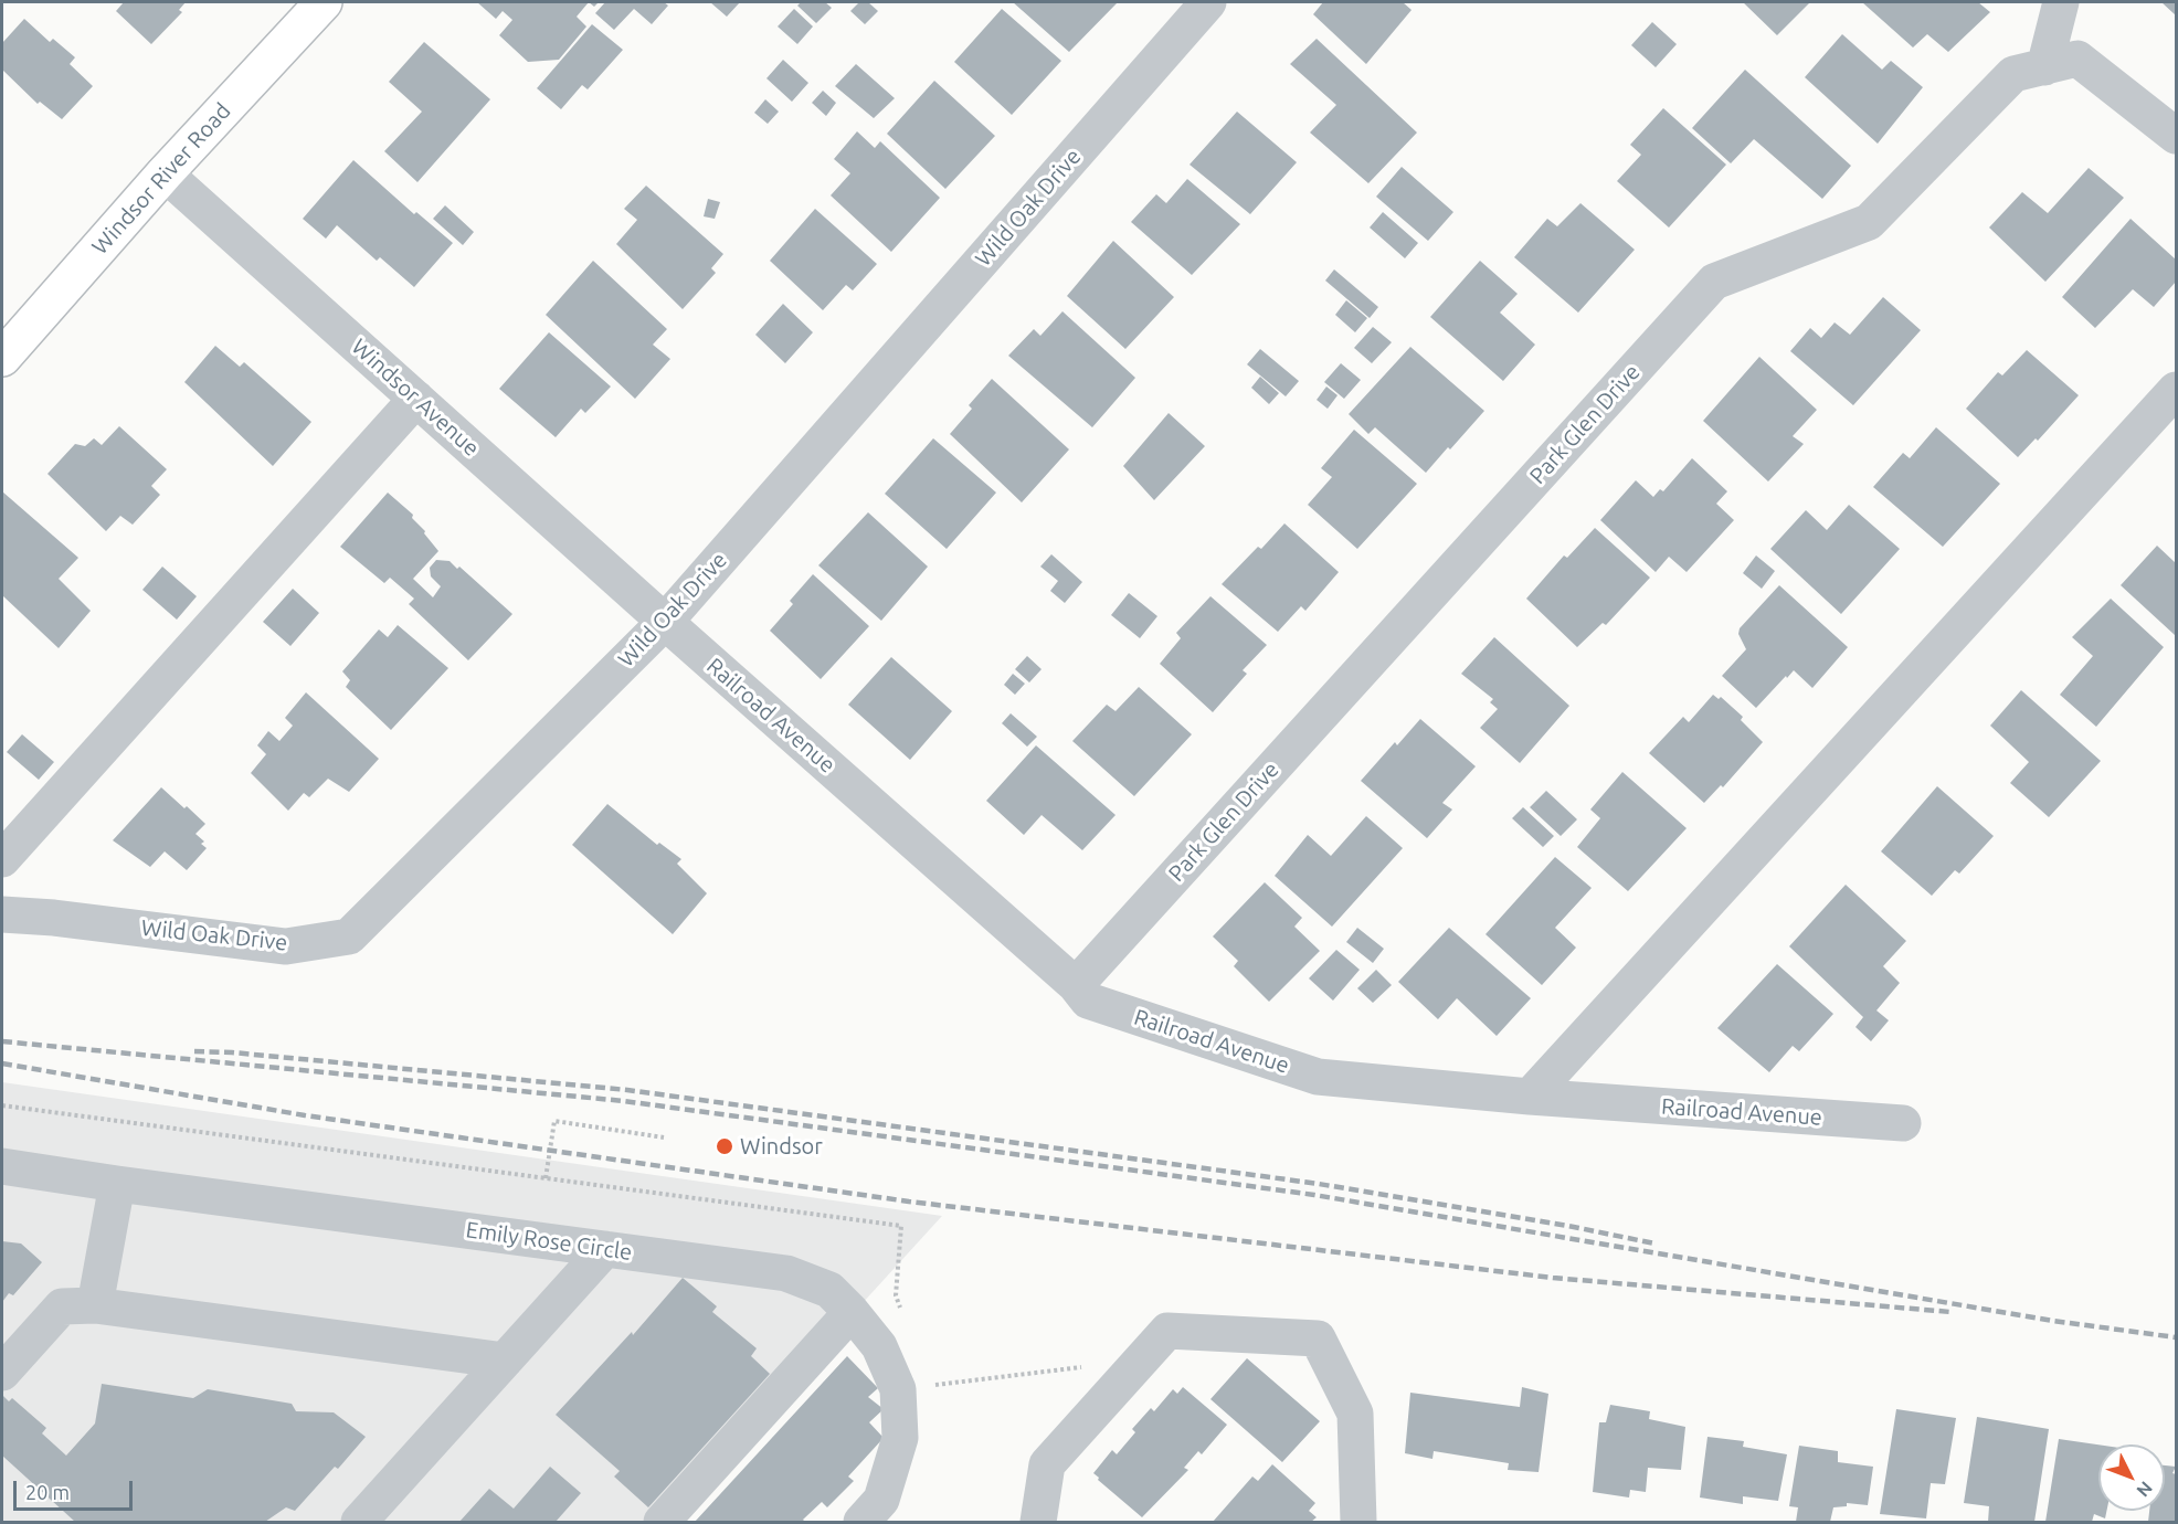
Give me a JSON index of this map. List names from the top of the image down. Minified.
{"streets":{"main road":["Windsor River Road"],"street":["Wild Oak Drive","Windsor Avenue","Park Glen Drive","Railroad Avenue","Emily Rose Circle"]},"crossings":[["Windsor River Road","Windsor Avenue"],["Wild Oak Drive","Windsor Avenue"],["Wild Oak Drive","Railroad Avenue"],["Windsor Avenue","Railroad Avenue"],["Park Glen Drive","Railroad Avenue"]],"places":["Windsor"],"scale_bar":"20 m","north":"bottom right"}
